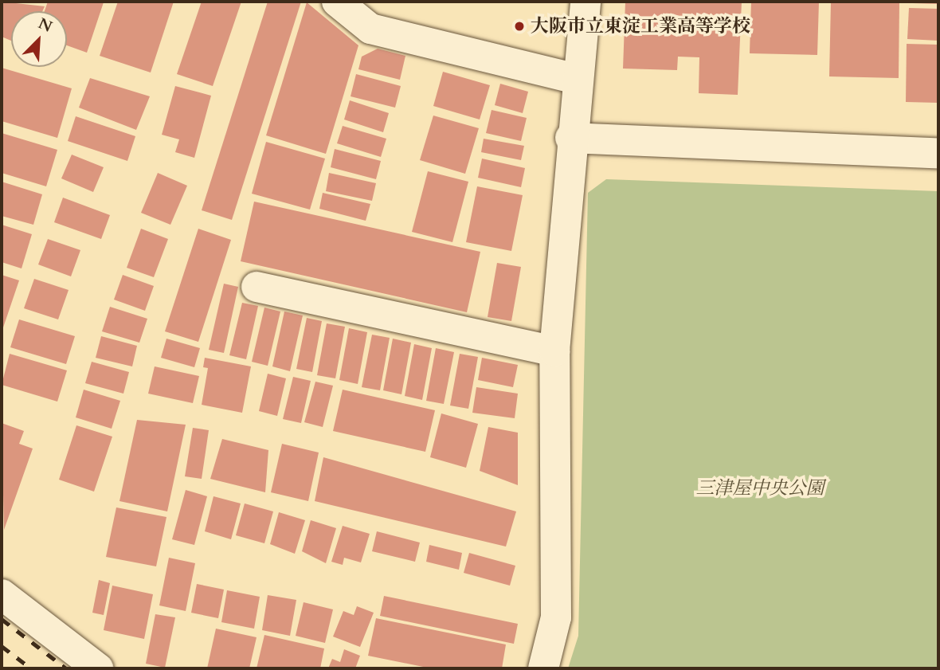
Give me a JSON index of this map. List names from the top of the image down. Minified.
{"parks":["三津屋中央公園"],"places":["大阪市立東淀工業高等学校"],"north":"top right"}
